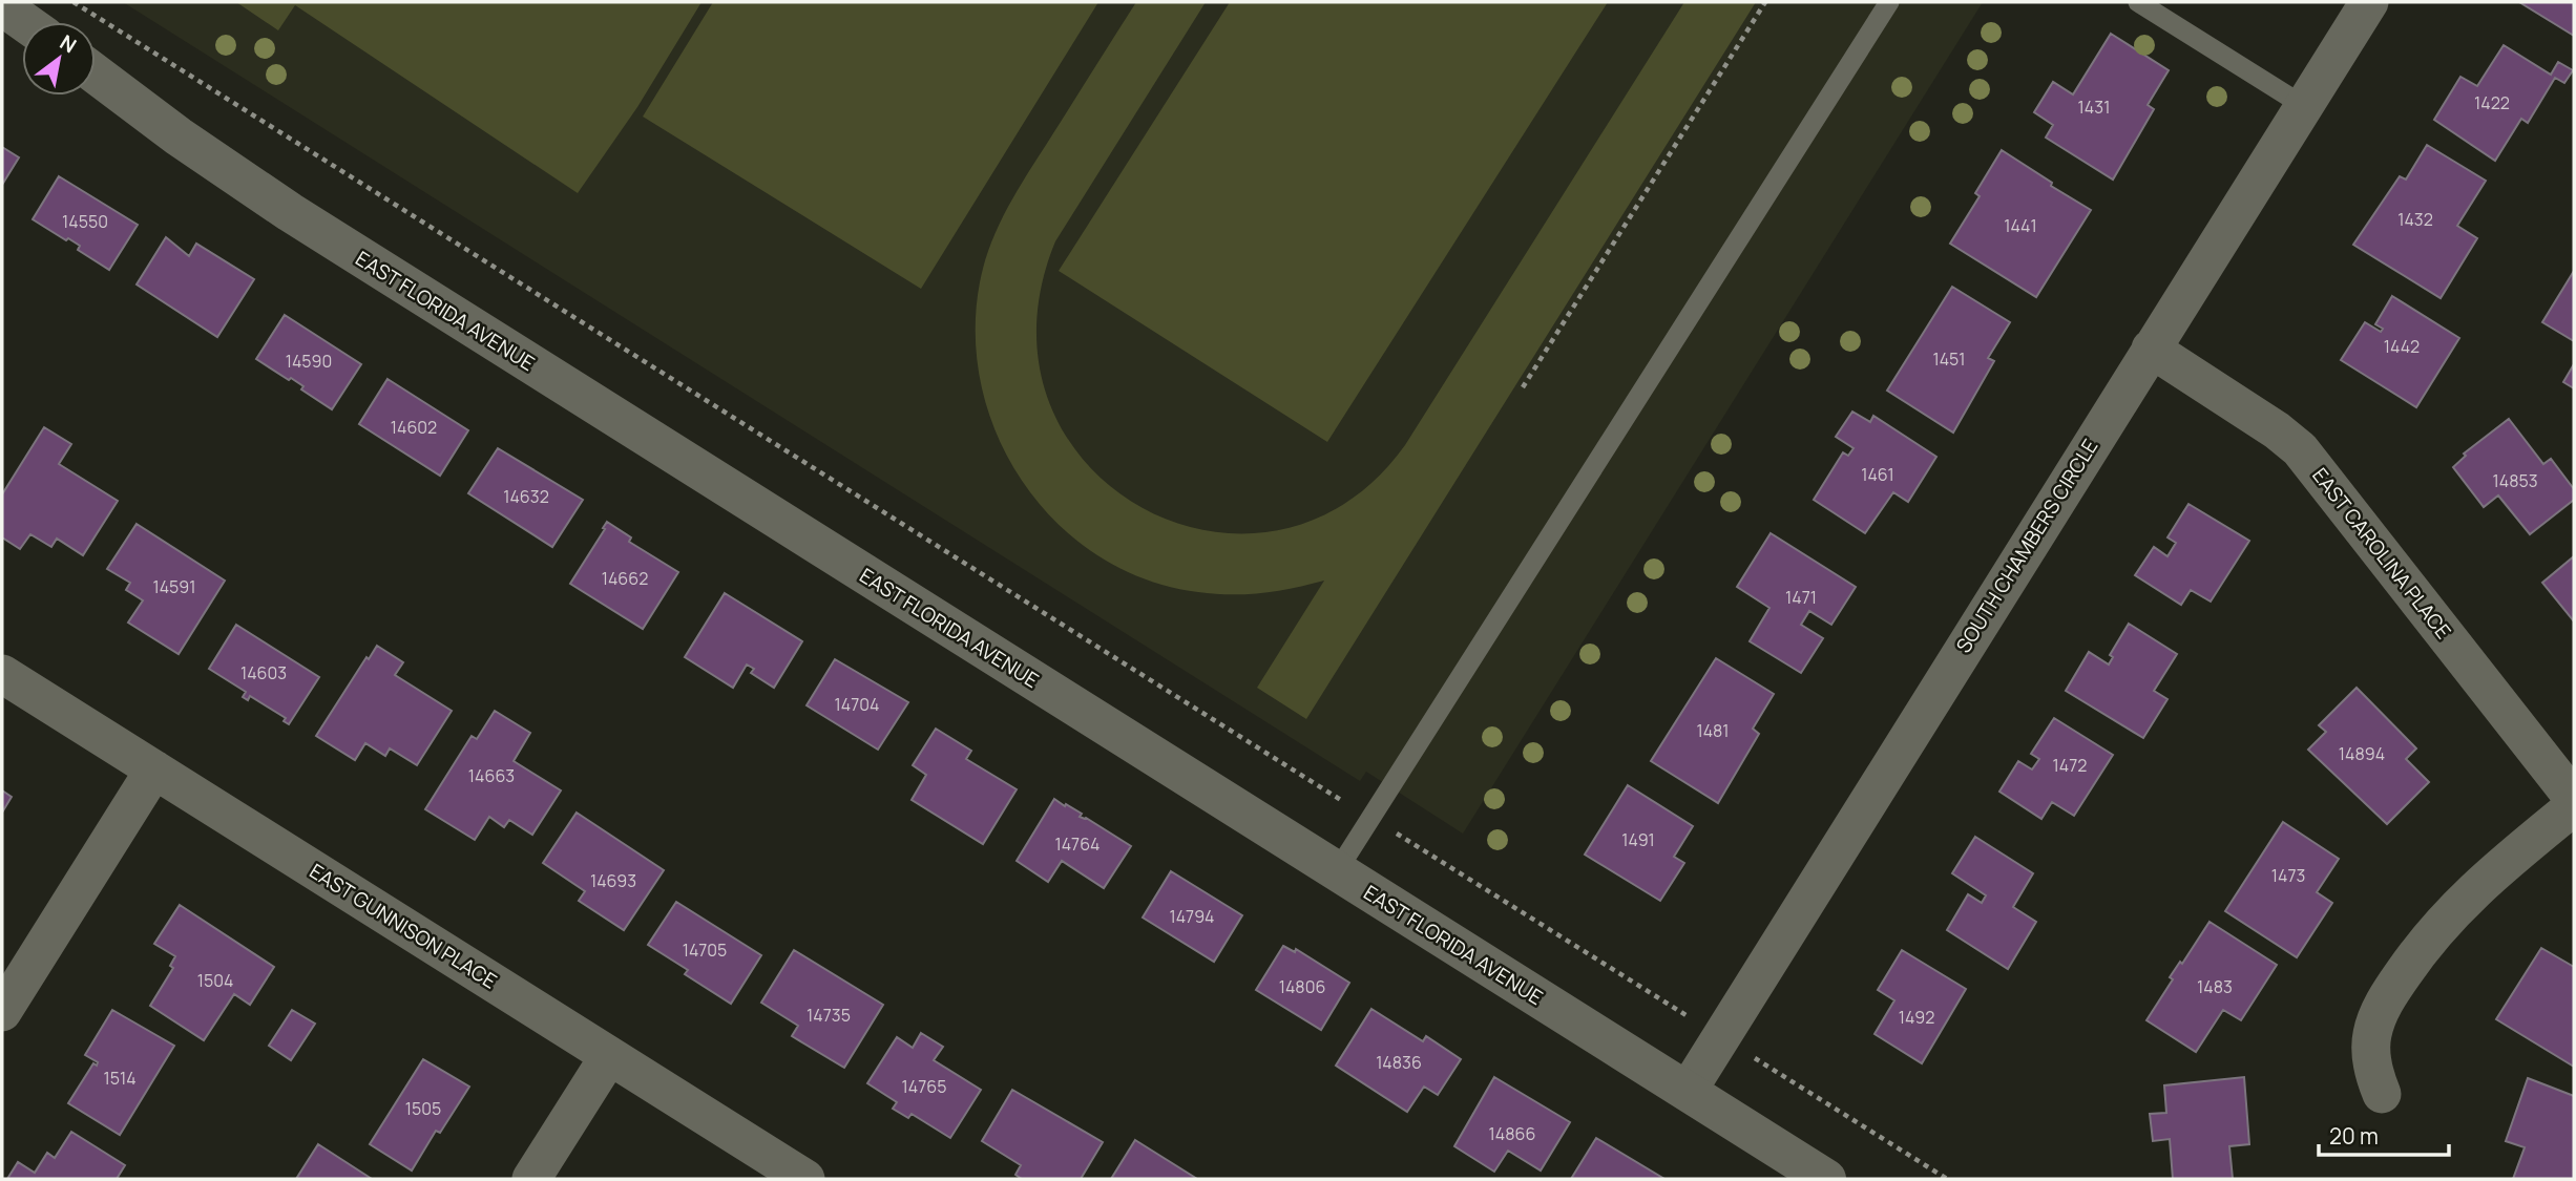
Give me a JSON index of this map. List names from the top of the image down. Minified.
{"streets":{"street":["EAST FLORIDA AVENUE","SOUTH CHAMBERS CIRCLE","EAST CAROLINA PLACE","EAST GUNNISON PLACE"]},"crossings":[["EAST FLORIDA AVENUE","SOUTH CHAMBERS CIRCLE"],["SOUTH CHAMBERS CIRCLE","EAST CAROLINA PLACE"]],"house_numbers":["1422","1431","1432","14550","1441","1442","1451","14590","14602","1461","14853","14632","14662","14591","1471","14603","14704","1481","14894","1472","14663","1491","14764","1473","14693","14794","14705","1504","14806","1483","14735","1492","14836","1514","14765","1505","14866"],"scale_bar":"20 m","north":"top right"}
